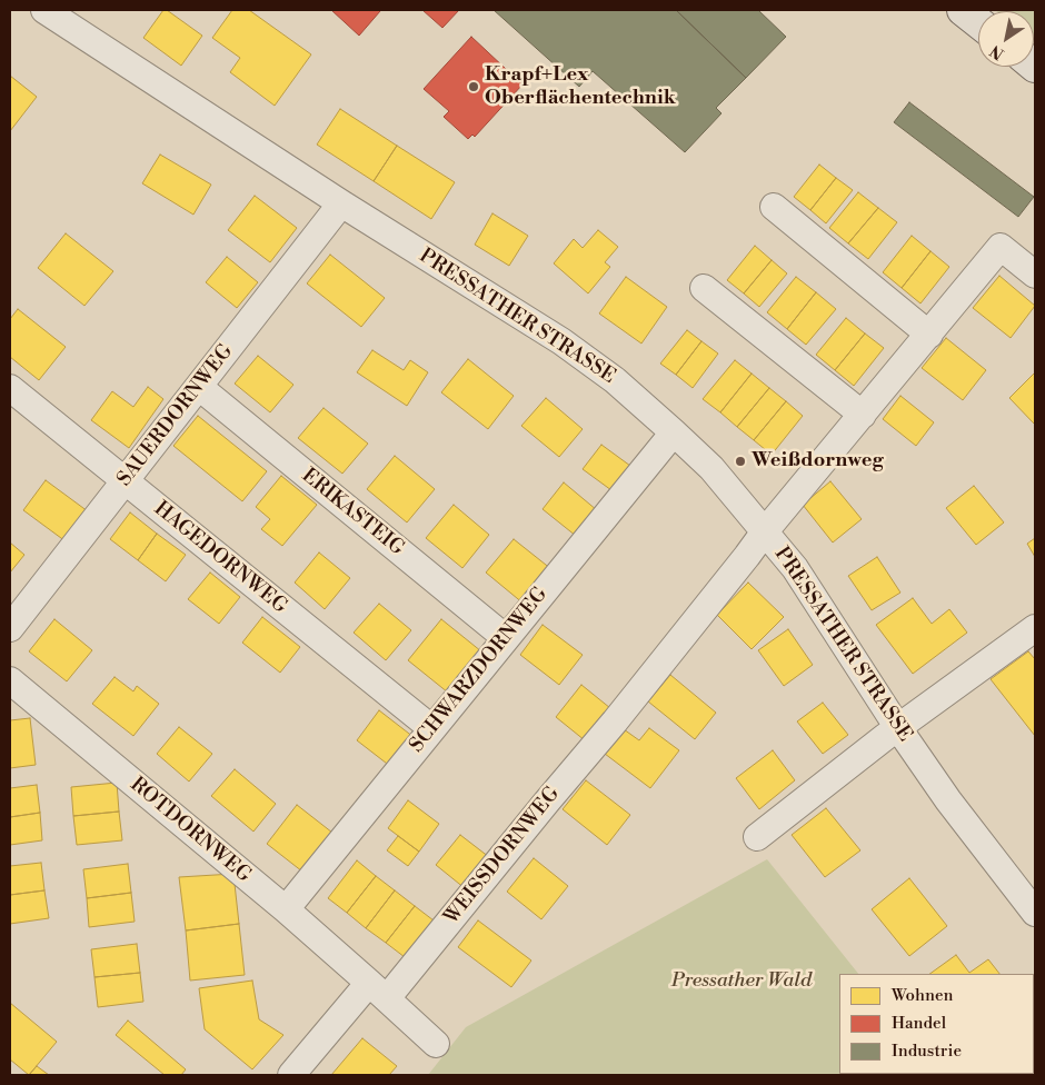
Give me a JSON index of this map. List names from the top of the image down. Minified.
{"streets":{"street":["PRESSATHER STRASSE","SAUERDORNWEG","ERIKASTEIG","HAGEDORNWEG","SCHWARZDORNWEG","ROTDORNWEG","WEISSDORNWEG"]},"crossings":[["PRESSATHER STRASSE","SAUERDORNWEG"],["PRESSATHER STRASSE","SCHWARZDORNWEG"],["PRESSATHER STRASSE","WEISSDORNWEG"],["SAUERDORNWEG","ERIKASTEIG"],["SAUERDORNWEG","HAGEDORNWEG"],["ERIKASTEIG","SCHWARZDORNWEG"],["HAGEDORNWEG","SCHWARZDORNWEG"],["SCHWARZDORNWEG","ROTDORNWEG"],["ROTDORNWEG","WEISSDORNWEG"]],"parks":["Pressather Wald"],"places":["Krapf+Lex Oberflächentechnik","Weißdornweg"],"legend":["Wohnen","Handel","Industrie"],"north":"bottom left"}
